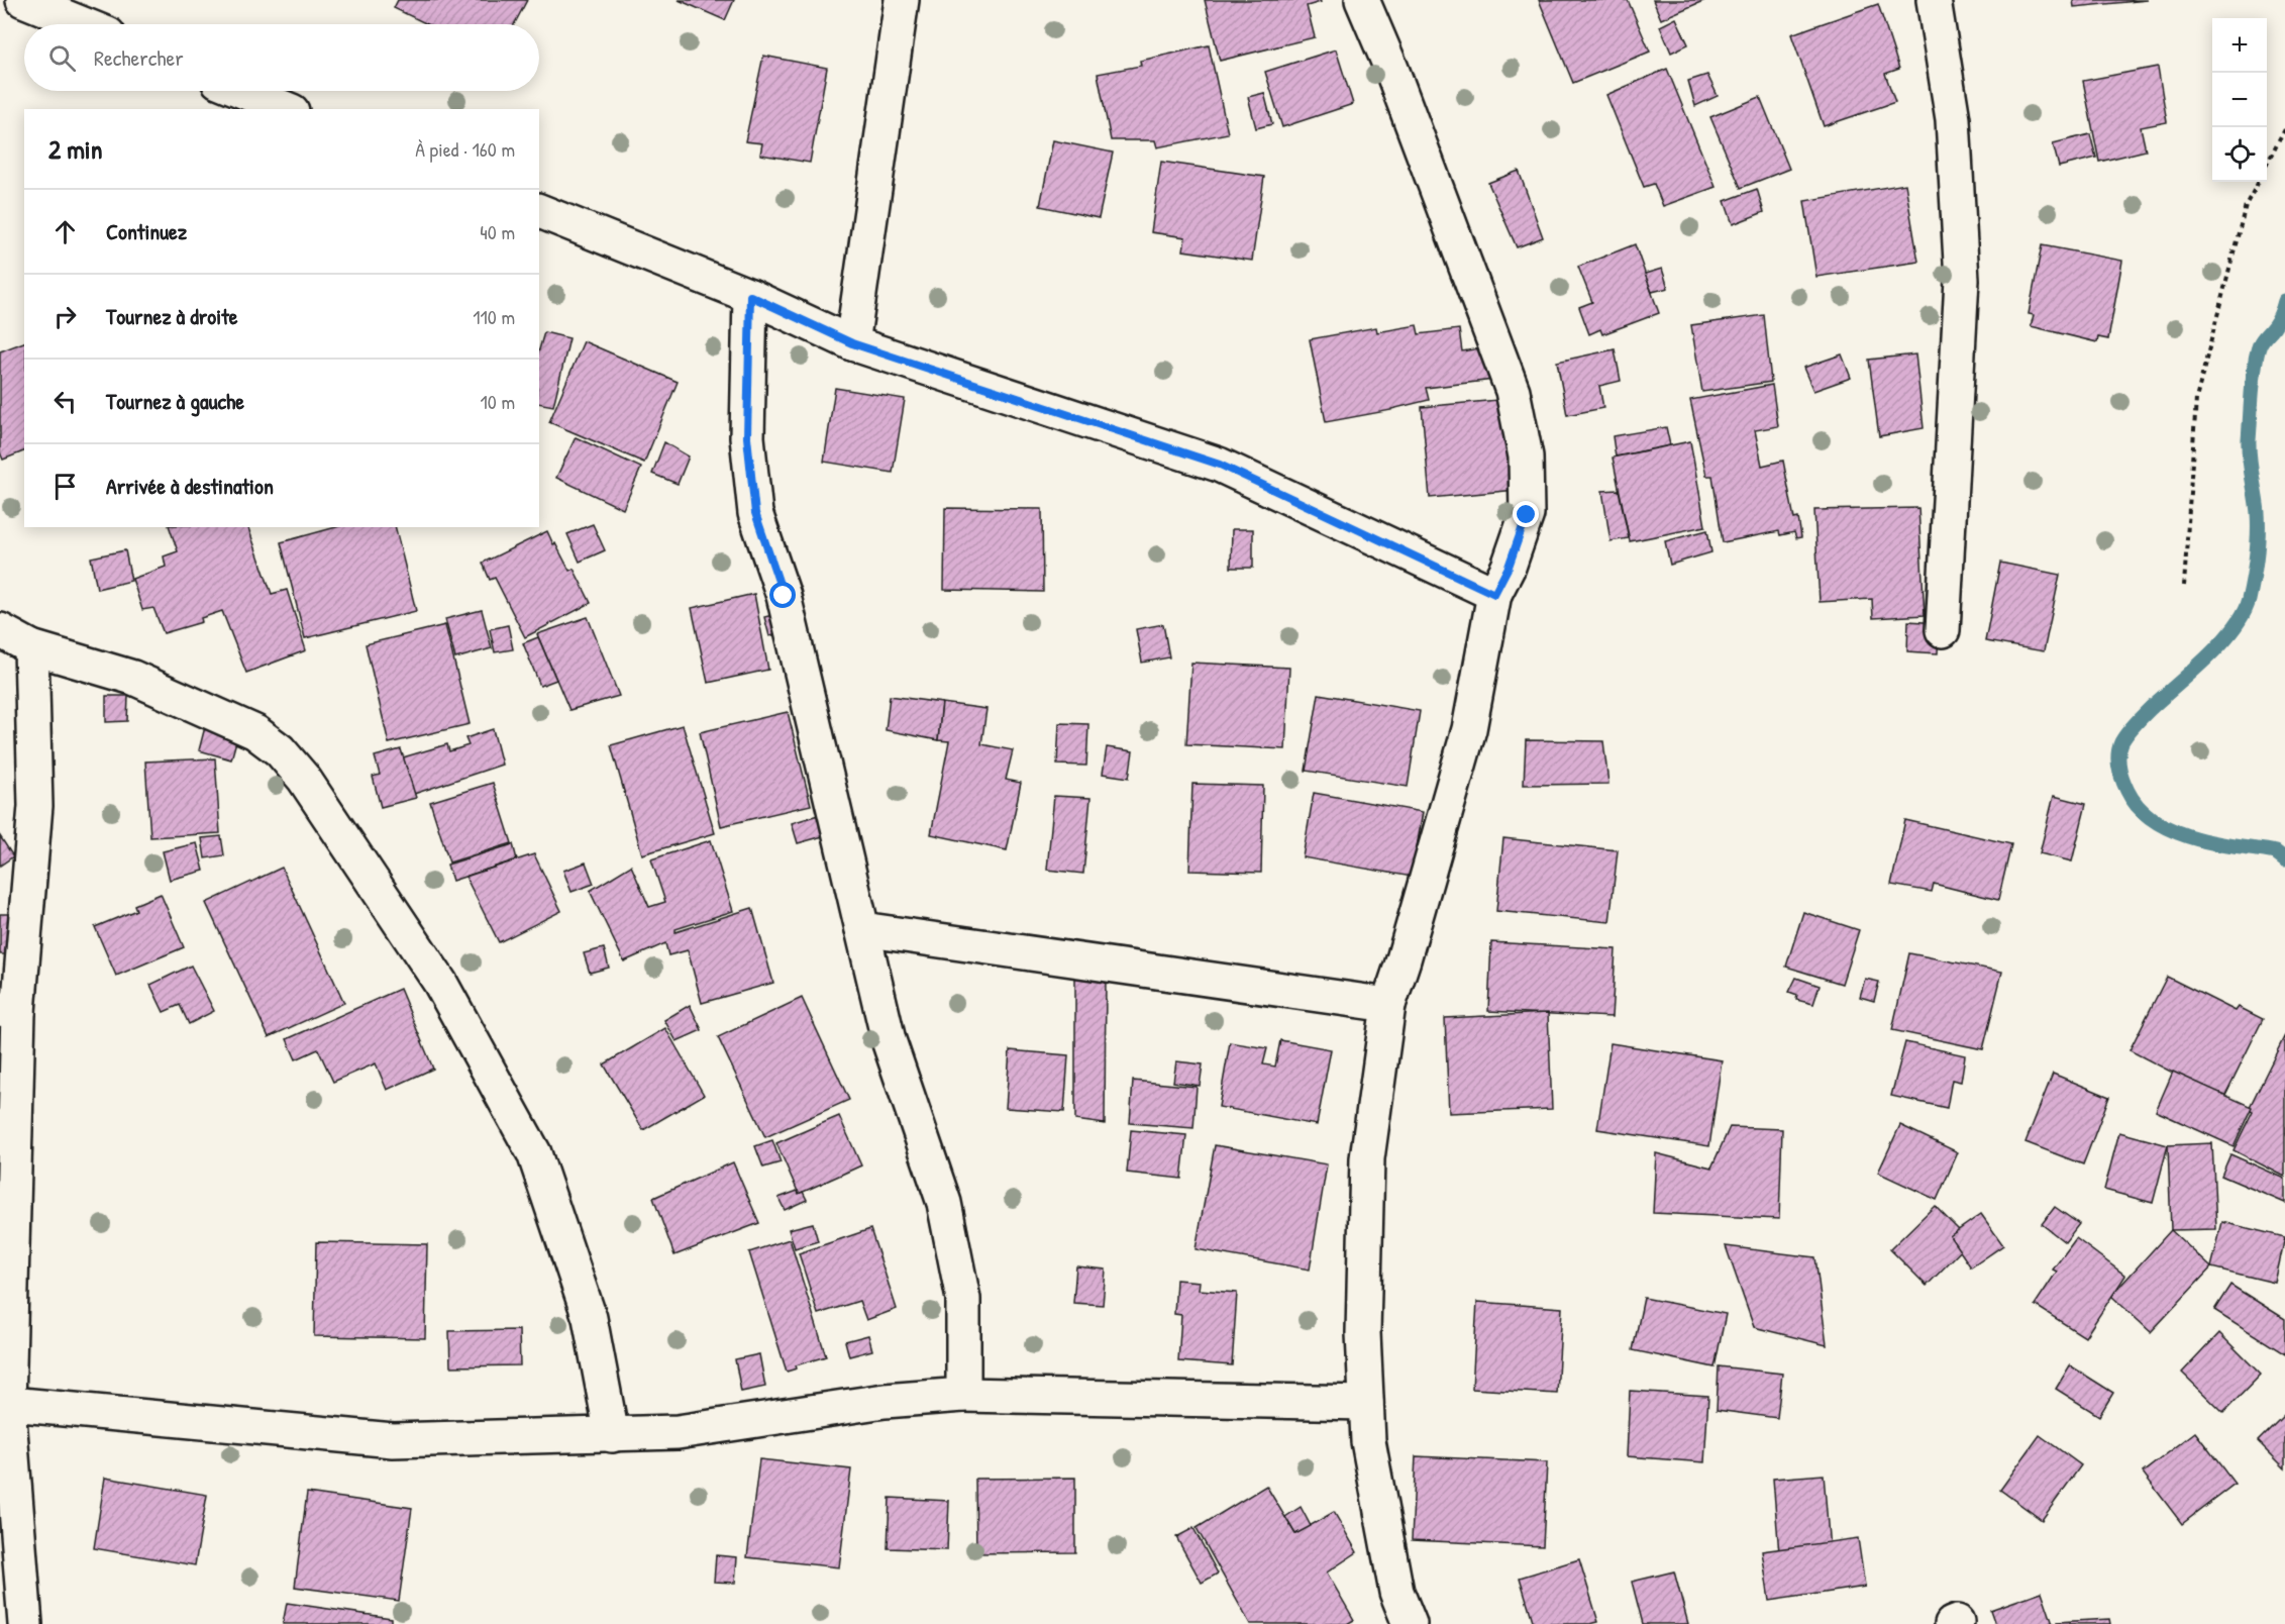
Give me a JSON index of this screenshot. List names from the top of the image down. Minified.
{"page":{"map_buttons":["+","−"],"search":"Rechercher","heading":["2 min","À pied · 160 m"],"list":[["Continuez","40 m"],["Tournez à droite","110 m"],["Tournez à gauche","10 m"],"Arrivée à destination"]}}
